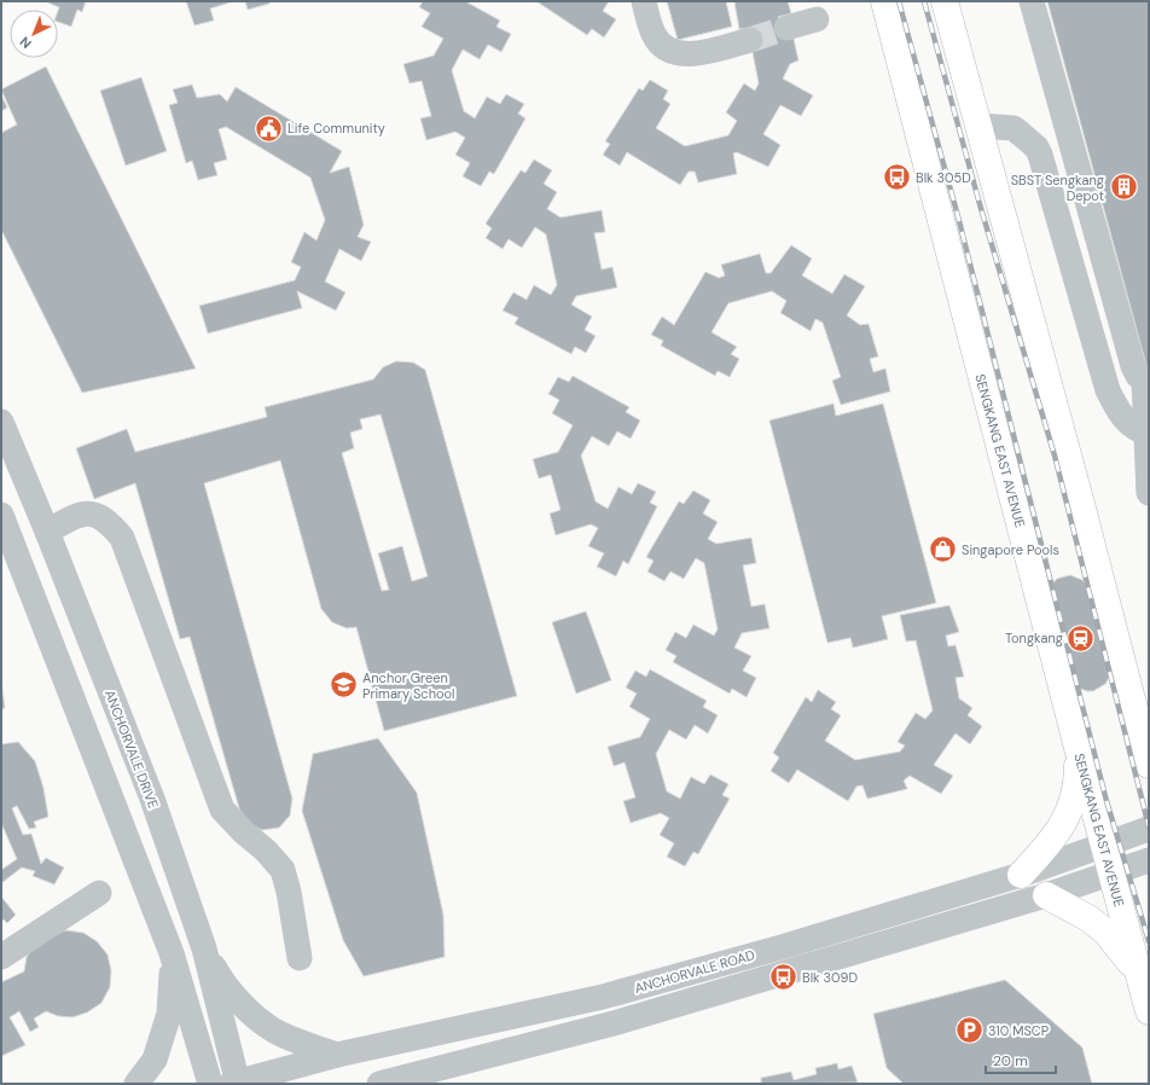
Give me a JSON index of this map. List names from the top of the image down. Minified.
{"streets":{"main road":["SENGKANG EAST AVENUE"],"street":["ANCHORVALE DRIVE","ANCHORVALE ROAD"]},"crossings":[["SENGKANG EAST AVENUE","ANCHORVALE ROAD"],["ANCHORVALE DRIVE","ANCHORVALE ROAD"]],"places":{"public building":["Life Community"],"bus stop":["Blk 305D","Blk 309D"],"building":["SBST Sengkang Depot"],"shop":["Singapore Pools"],"station":["Tongkang"],"school or university":["Anchor Green Primary School"],"parking":["310 MSCP"]},"scale_bar":"20 m","north":"bottom left"}
